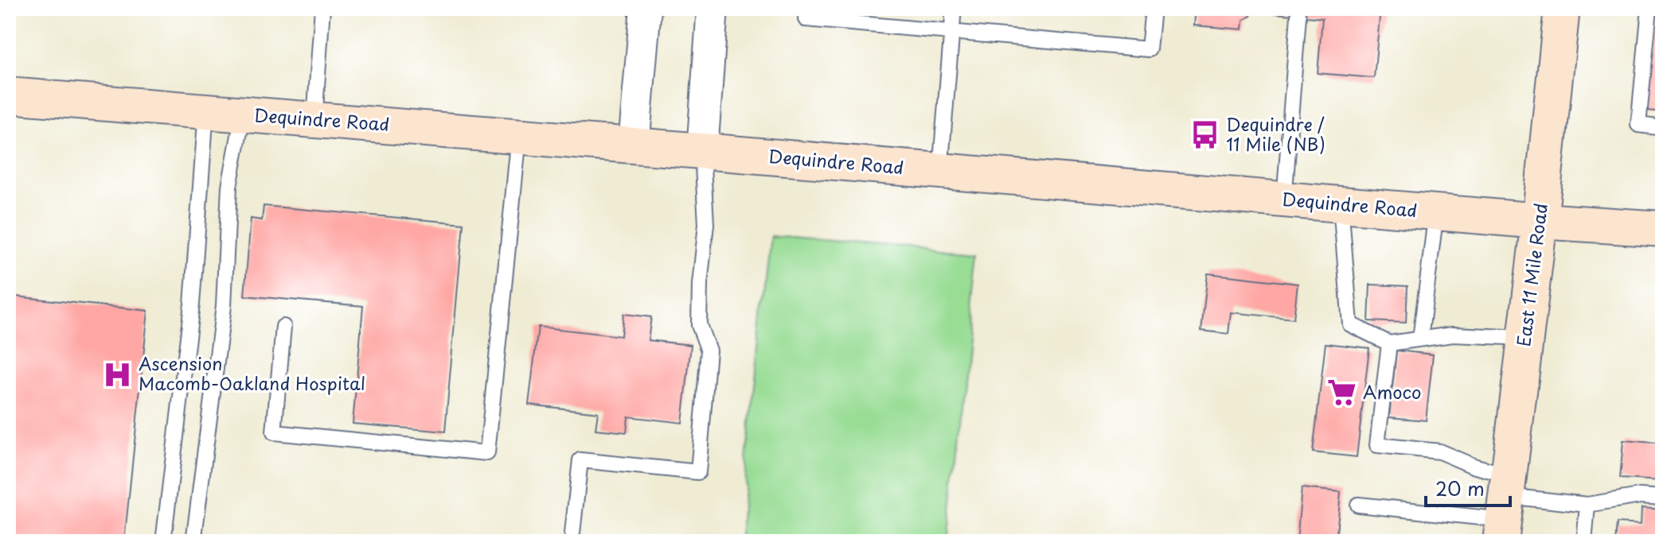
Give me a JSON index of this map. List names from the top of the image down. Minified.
{"streets":{"main road":["Dequindre Road","East 11 Mile Road"]},"crossings":[["Dequindre Road","East 11 Mile Road"]],"places":{"bus stop":["Dequindre / 11 Mile (NB)"],"hospital":["Ascension Macomb-Oakland Hospital"],"supermarket":["Amoco"]},"scale_bar":"20 m"}
